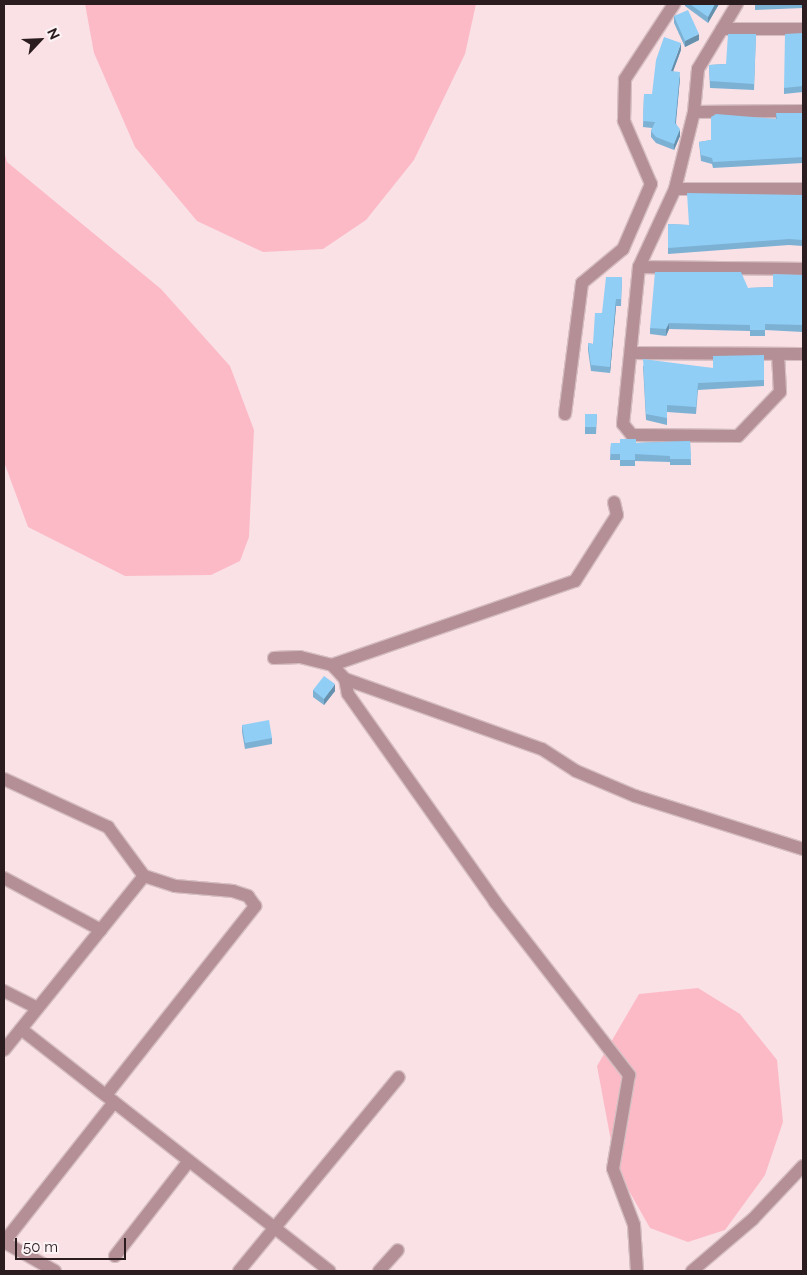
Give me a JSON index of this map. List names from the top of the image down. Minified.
{"scale_bar":"50 m","north":"top right"}
